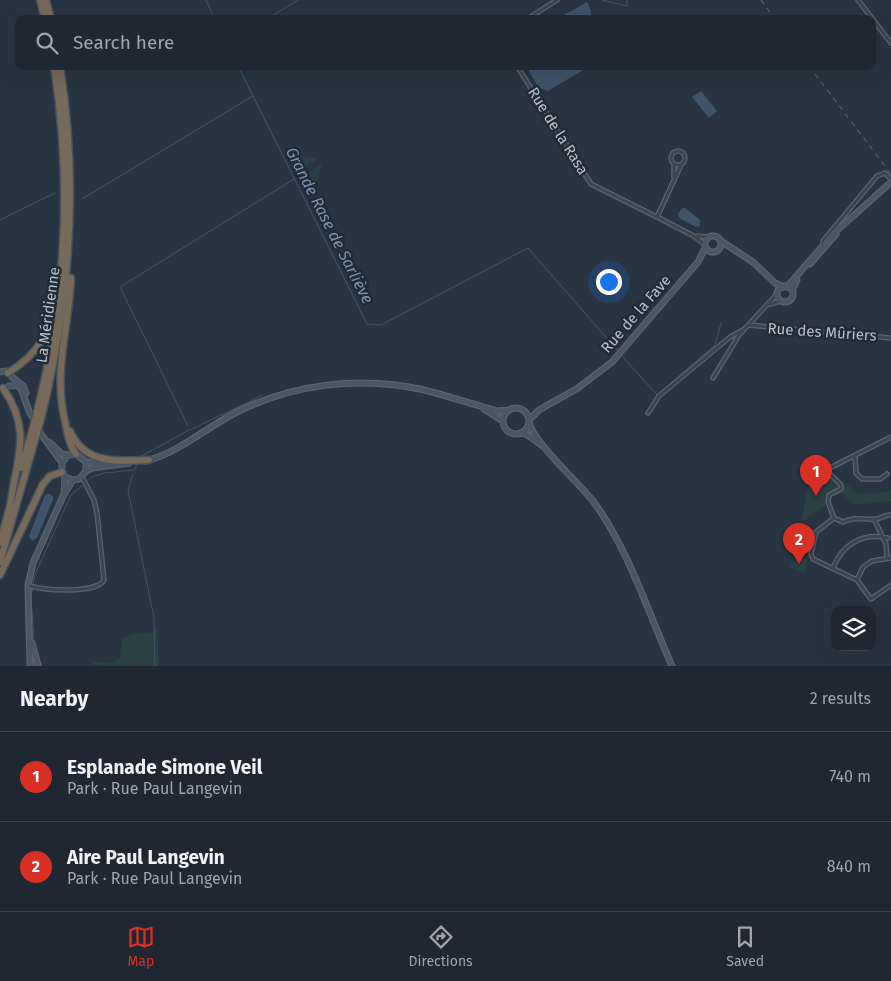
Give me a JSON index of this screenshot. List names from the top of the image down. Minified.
{"streets":{"highway":["La Méridienne"],"main road":["Rue de la Fave"],"street":["Rue de la Rasa","Rue des Mûriers"]},"water":["Grande Rase de Sarliève"],"page":{"search":"Search here","pins":["1","2"],"heading":["Nearby","2 results"],"list":[{"mark":"1","name":"Esplanade Simone Veil","note":"Park · Rue Paul Langevin","value":"740 m"},{"mark":"2","name":"Aire Paul Langevin","note":"Park · Rue Paul Langevin","value":"840 m"}],"nav":["Map","Directions","Saved"]}}
